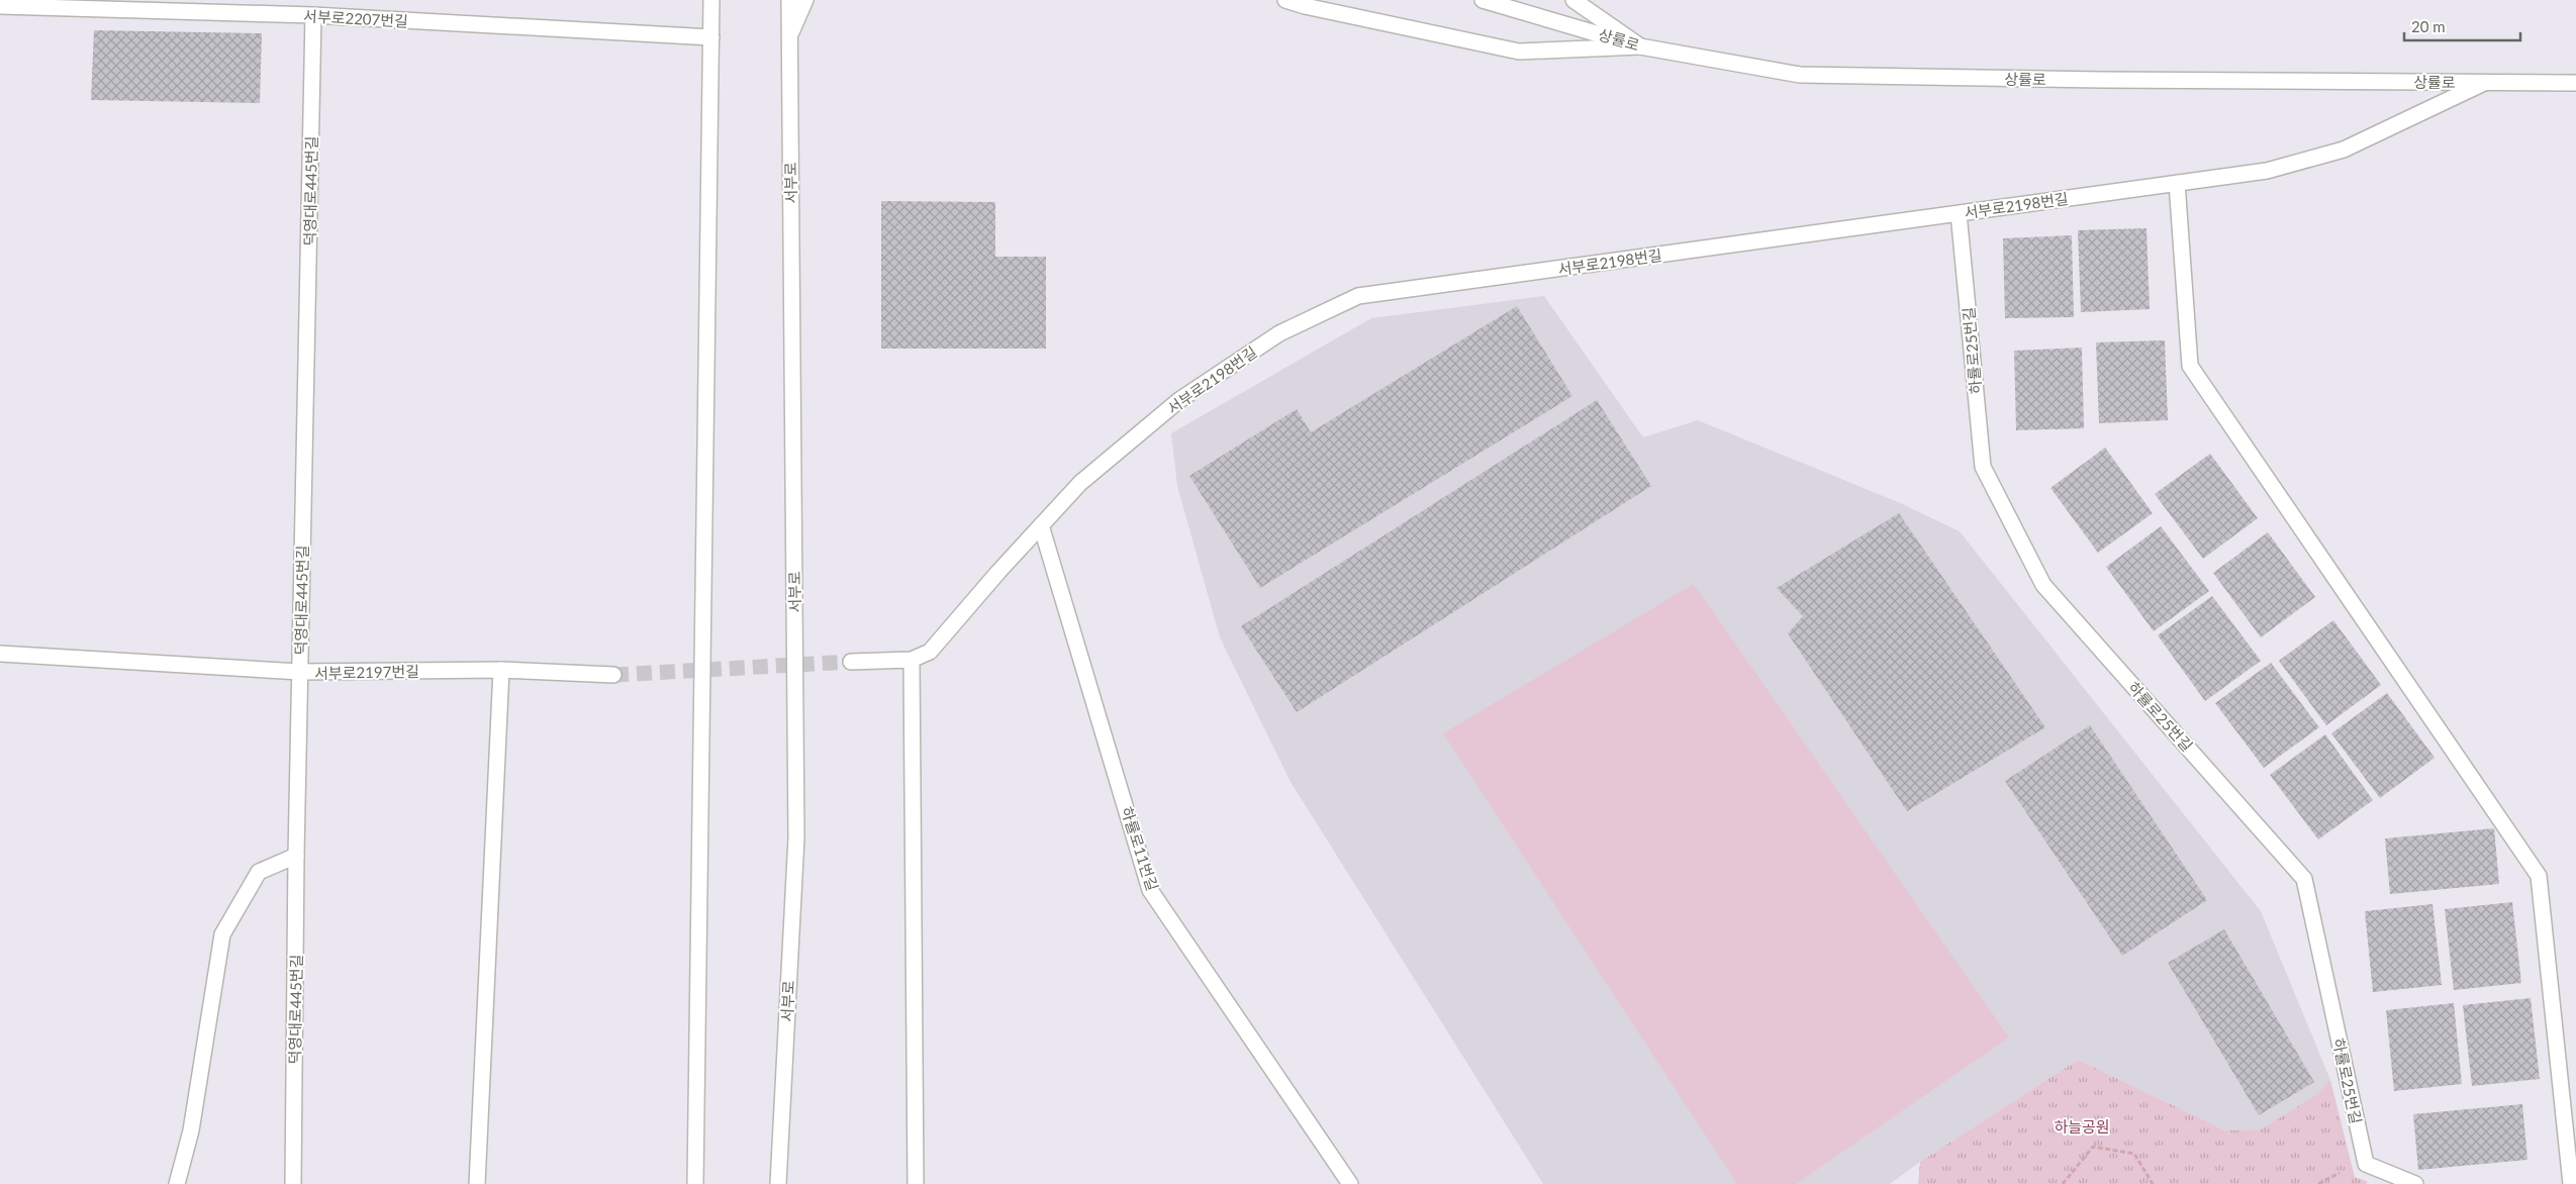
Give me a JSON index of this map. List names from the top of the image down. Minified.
{"streets":{"street":["서부로2207번길","상률로","서부로","덕영대로445번길","서부로2198번길","하률로25번길","서부로2197번길","하률로11번길"]},"crossings":[["서부로2207번길","덕영대로445번길"],["상률로","서부로2198번길"],["덕영대로445번길","서부로2197번길"],["서부로2198번길","하률로25번길"],["서부로2198번길","하률로11번길"]],"parks":["하늘공원"],"scale_bar":"20 m"}
